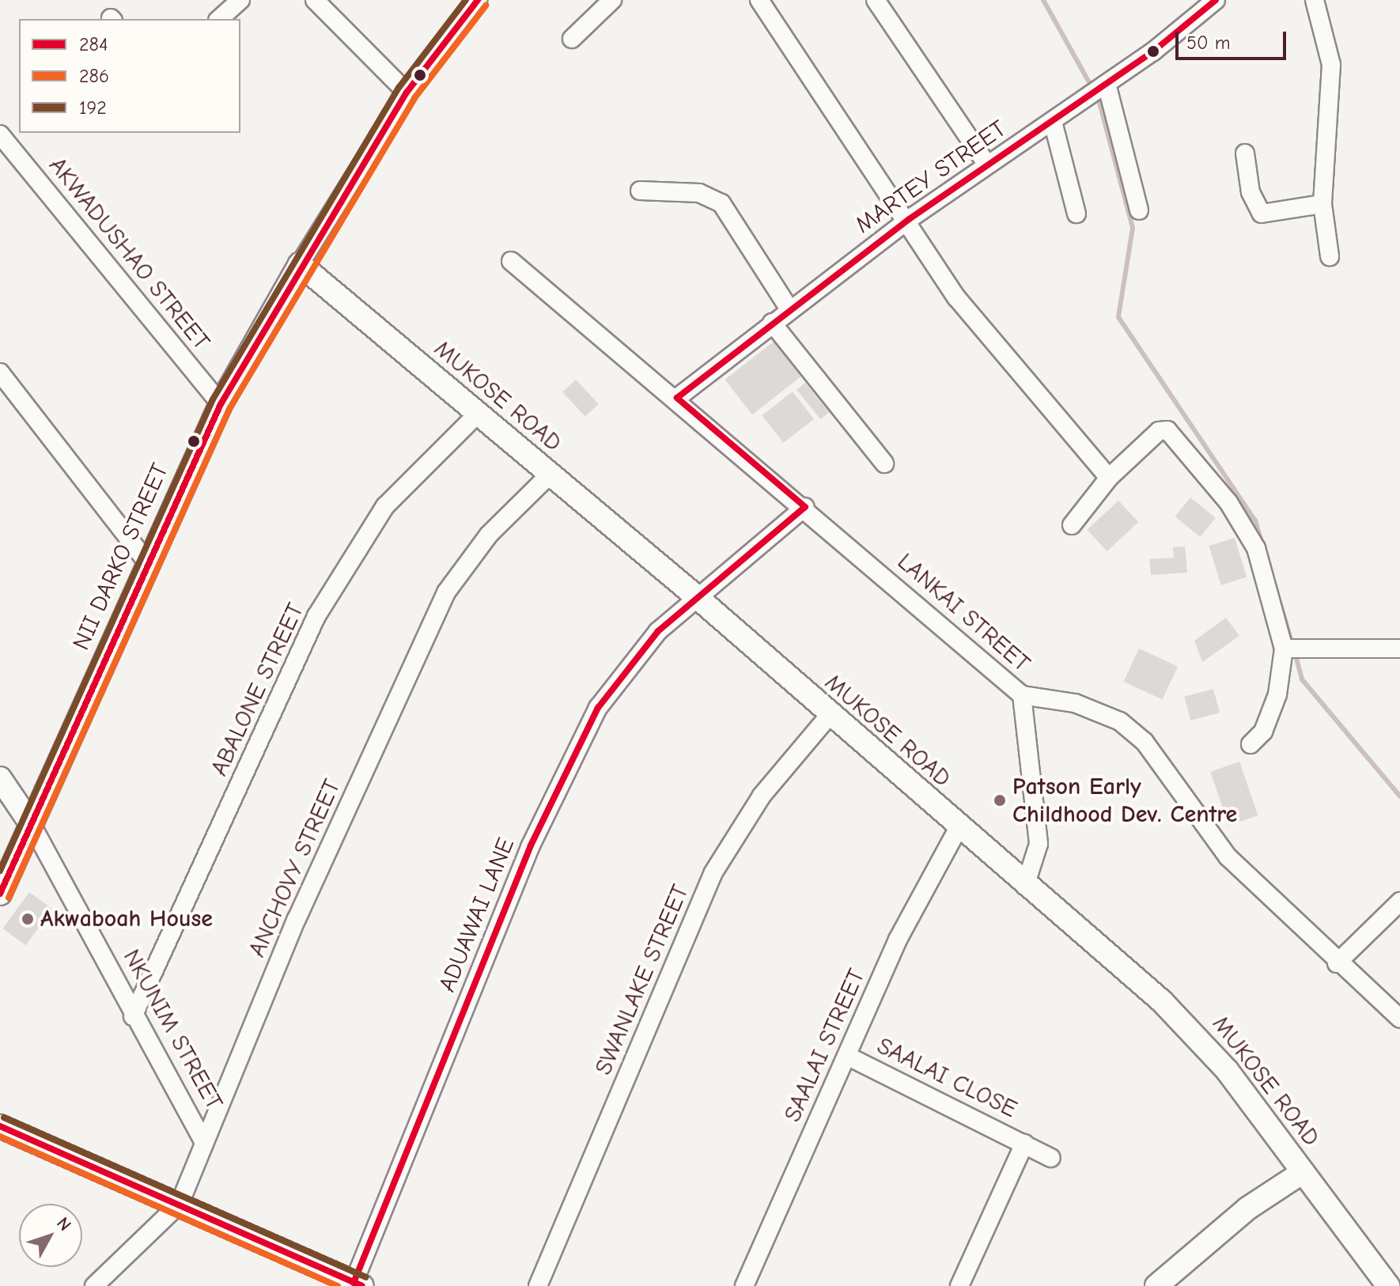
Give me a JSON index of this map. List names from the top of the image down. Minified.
{"streets":{"street":["MARTEY STREET","AKWADUSHAO STREET","MUKOSE ROAD","NII DARKO STREET","LANKAI STREET","ABALONE STREET","ANCHOVY STREET","ADUAWAI LANE","SWANLAKE STREET","NKUNIM STREET","SAALAI STREET","SAALAI CLOSE"]},"crossings":[["MARTEY STREET","LANKAI STREET"],["AKWADUSHAO STREET","NII DARKO STREET"],["MUKOSE ROAD","NII DARKO STREET"],["MUKOSE ROAD","ABALONE STREET"],["MUKOSE ROAD","ANCHOVY STREET"],["MUKOSE ROAD","ADUAWAI LANE"],["MUKOSE ROAD","SWANLAKE STREET"],["MUKOSE ROAD","SAALAI STREET"],["NII DARKO STREET","NKUNIM STREET"],["LANKAI STREET","ADUAWAI LANE"],["ABALONE STREET","NKUNIM STREET"],["ANCHOVY STREET","NKUNIM STREET"],["SAALAI STREET","SAALAI CLOSE"]],"places":["Patson Early Childhood Dev. Centre","Akwaboah House"],"lines":["transit line 284","transit line 192","transit line 286"],"legend":["284","286","192"],"scale_bar":"50 m","north":"top right"}
